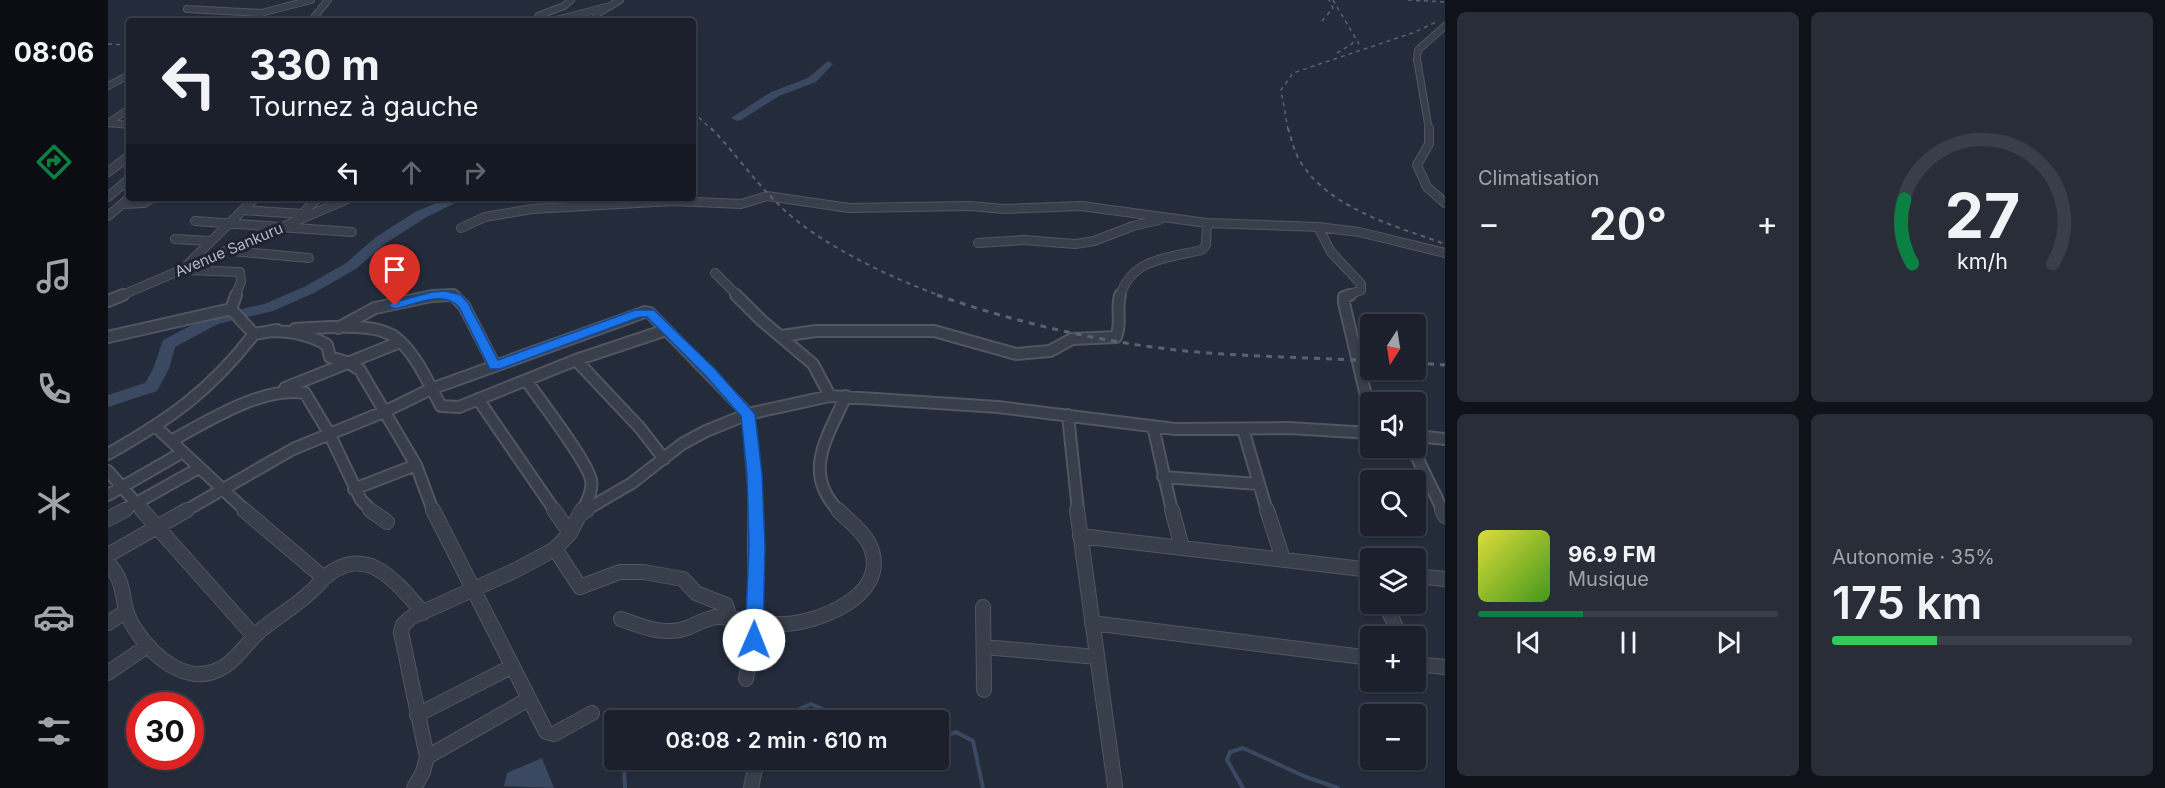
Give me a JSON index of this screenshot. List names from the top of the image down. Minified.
{"streets":{"street":["Avenue Sankuru"]},"north":"bottom","page":{"tabs":"08:06","tile":["Climatisation",["Autonomie · 35%","175 km"]],"turn":["330 m","Tournez à gauche"],"heat":["−","20°","+"],"map_buttons":["+","−"],"song":["96.9 FM","Musique"],"limit":"30","trip":"08:08 · 2 min · 610 m","gauge":["27","km/h"]}}
